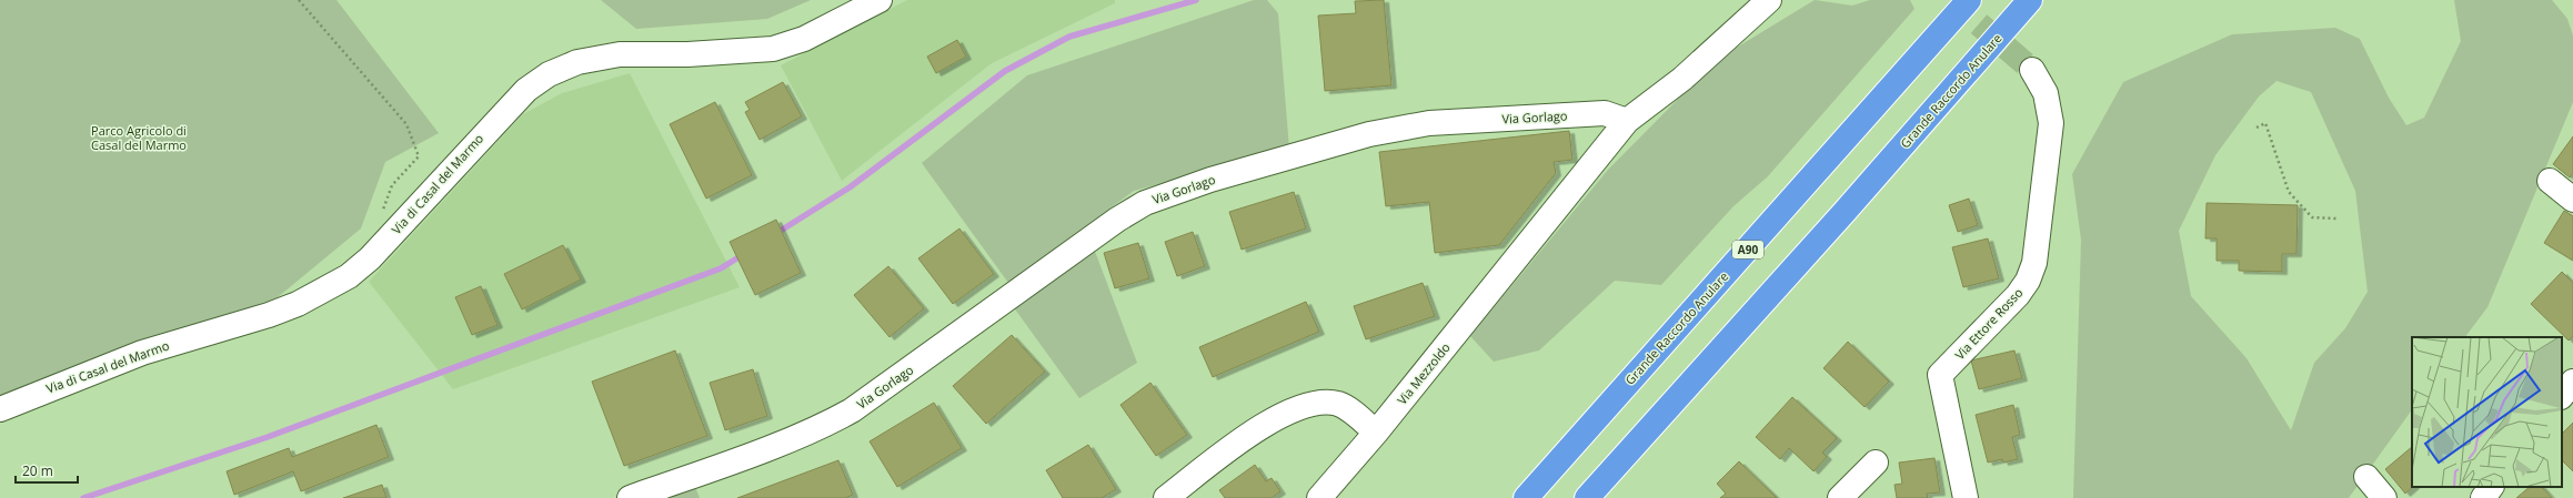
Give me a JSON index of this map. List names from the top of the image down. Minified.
{"streets":{"highway":["Grande Raccordo Anulare","A90"],"street":["Via Gorlago","Via di Casal del Marmo","Via Ettore Rosso","Via Mezzoldo"]},"crossings":[["Via Gorlago","Via Mezzoldo"]],"parks":["Parco Agricolo di Casal del Marmo"],"scale_bar":"20 m"}
